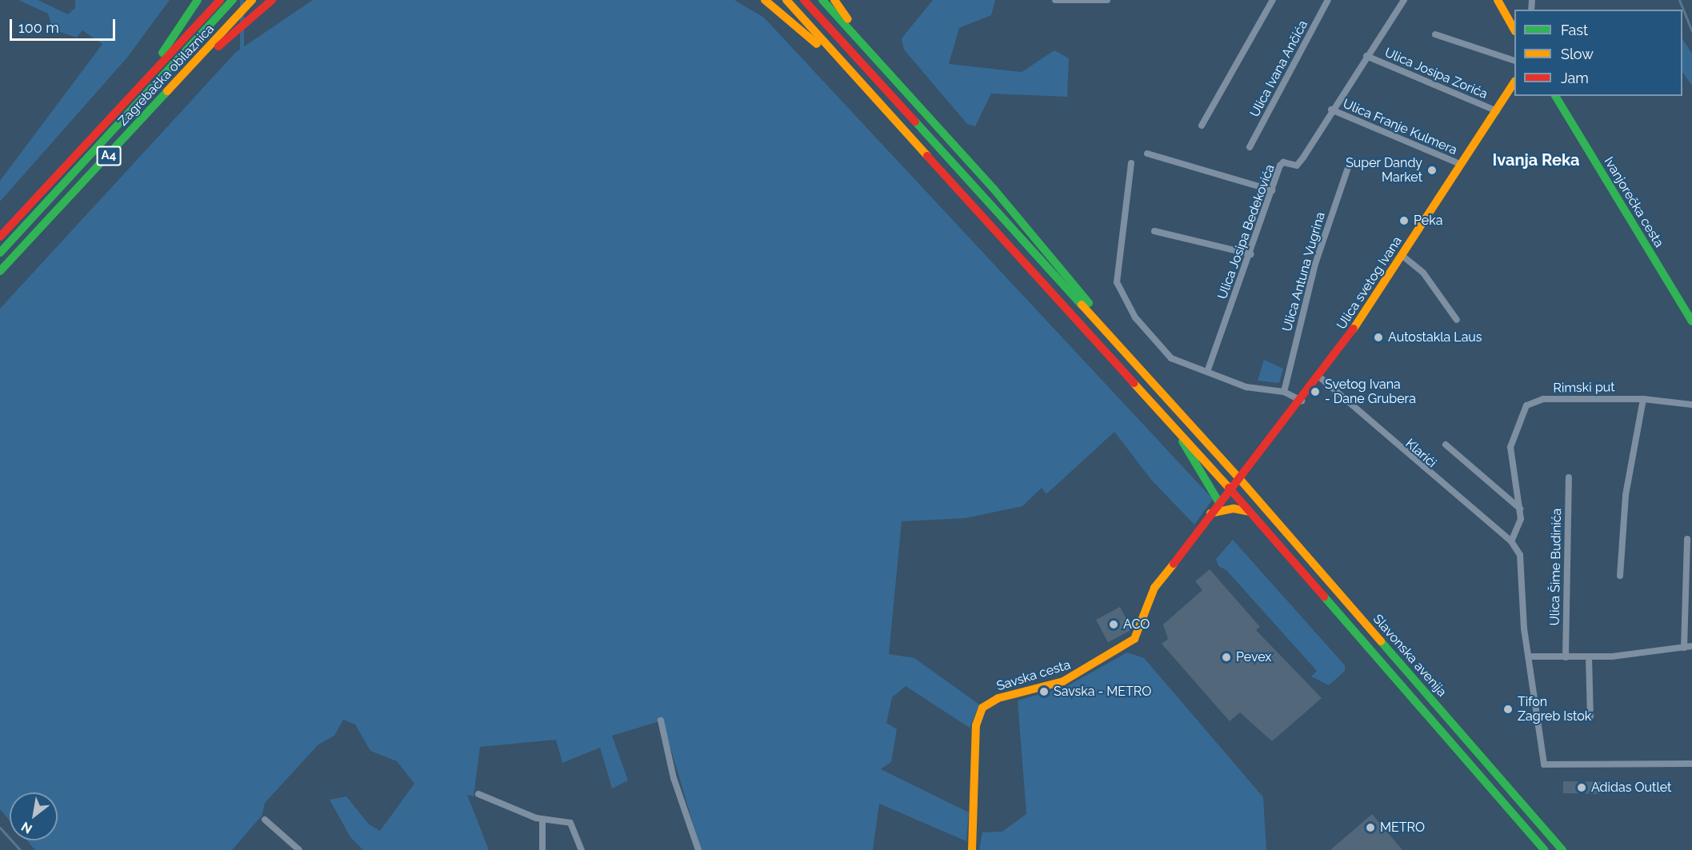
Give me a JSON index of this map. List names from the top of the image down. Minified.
{"streets":{"main road":["Zagrebačka obilaznica","A4","Ivanjorečka cesta","Ulica svetog Ivana","Slavonska avenija","Savska cesta"],"street":["Ulica Ivana Ančića","Ulica Josipa Zorića","Ulica Franje Kulmera","Ulica Josipa Bedekovića","Ulica Antuna Vugrina","Rimski put","Klarići","Ulica Šime Budinića"]},"crossings":[["Ulica Josipa Zorića","Ulica Josipa Bedekovića"],["Ulica Josipa Zorića","Ulica svetog Ivana"],["Ulica Franje Kulmera","Ulica Josipa Bedekovića"],["Ulica Franje Kulmera","Ulica svetog Ivana"],["Ulica svetog Ivana","Klarići"],["Ulica svetog Ivana","Slavonska avenija"],["Ulica svetog Ivana","Savska cesta"],["Rimski put","Klarići"],["Slavonska avenija","Savska cesta"]],"districts":["Ivanja Reka"],"places":["Super Dandy Market","Peka","Autostakla Laus","Svetog Ivana - Dane Grubera","ACO","Pevex","Savska - METRO","Tifon Zagreb Istok","Adidas Outlet","METRO"],"legend":["Fast","Slow","Jam"],"scale_bar":"100 m","north":"bottom left"}
